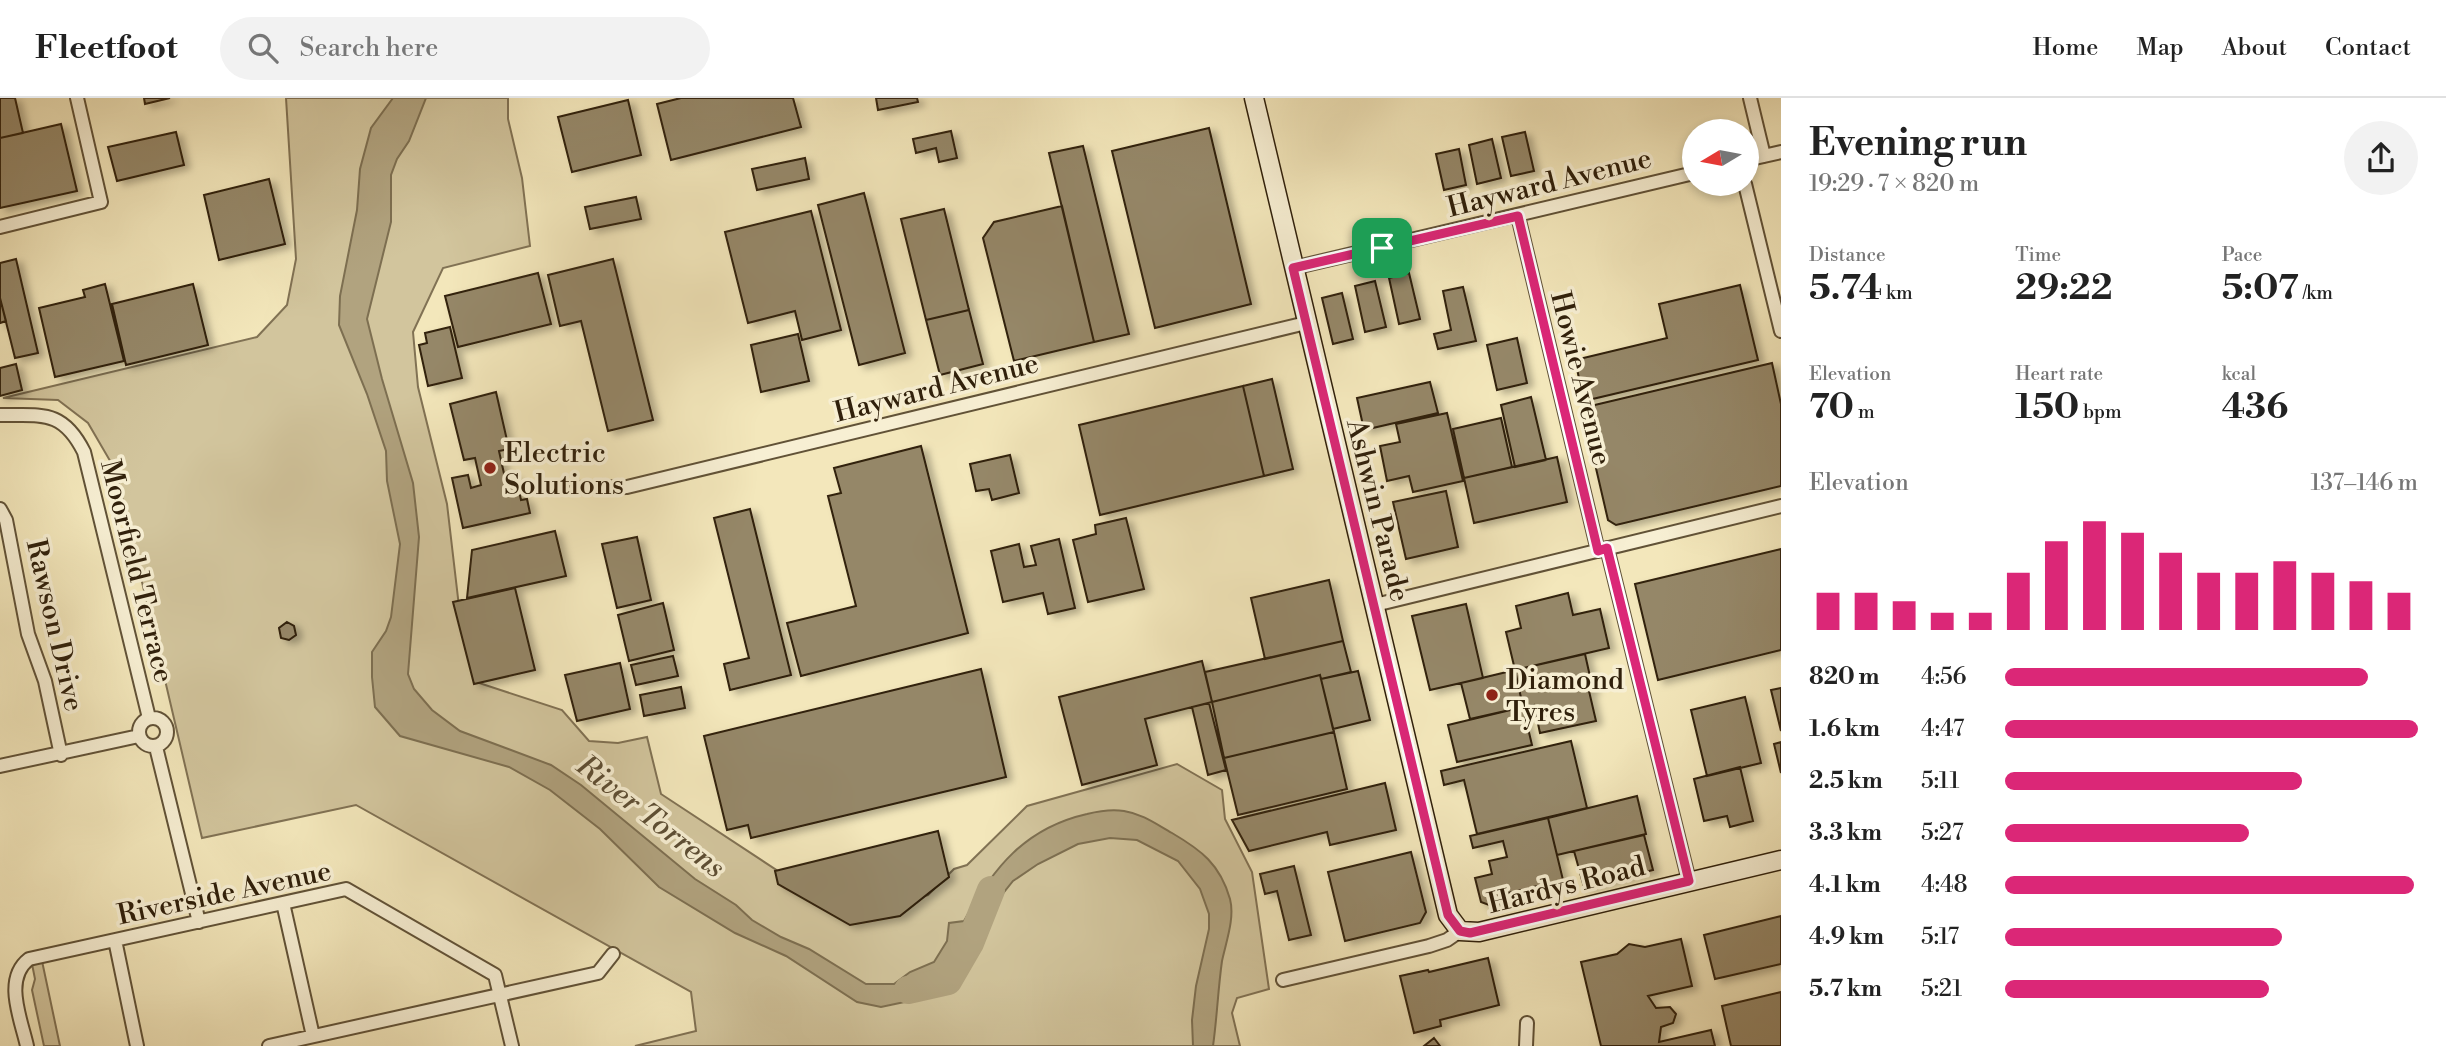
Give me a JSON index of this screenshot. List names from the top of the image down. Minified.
{"streets":{"street":["Hayward Avenue","Howie Avenue","Ashwin Parade","Moorfield Terrace","Rawson Drive","Hardys Road","Riverside Avenue"]},"crossings":[["Hayward Avenue","Howie Avenue"],["Hayward Avenue","Ashwin Parade"],["Howie Avenue","Hardys Road"],["Ashwin Parade","Hardys Road"]],"water":["River Torrens"],"places":["Electric Solutions","Diamond Tyres"],"north":"left","page":{"header":"Fleetfoot","search":"Search here","nav":["Home","Map","About","Contact"],"heading":["Evening run","19:29 · 7 × 820 m"],"stats":[["Distance","5.74 km"],["Time","29:22"],["Pace","5:07 /km"],["Elevation","70 m"],["Heart rate","150 bpm"],["kcal","436"]],"chart":["Elevation","137–146 m"],"list":[{"name":"820 m","note":"4:56"},{"name":"1.6 km","note":"4:47"},{"name":"2.5 km","note":"5:11"},{"name":"3.3 km","note":"5:27"},{"name":"4.1 km","note":"4:48"},{"name":"4.9 km","note":"5:17"},{"name":"5.7 km","note":"5:21"}]}}
